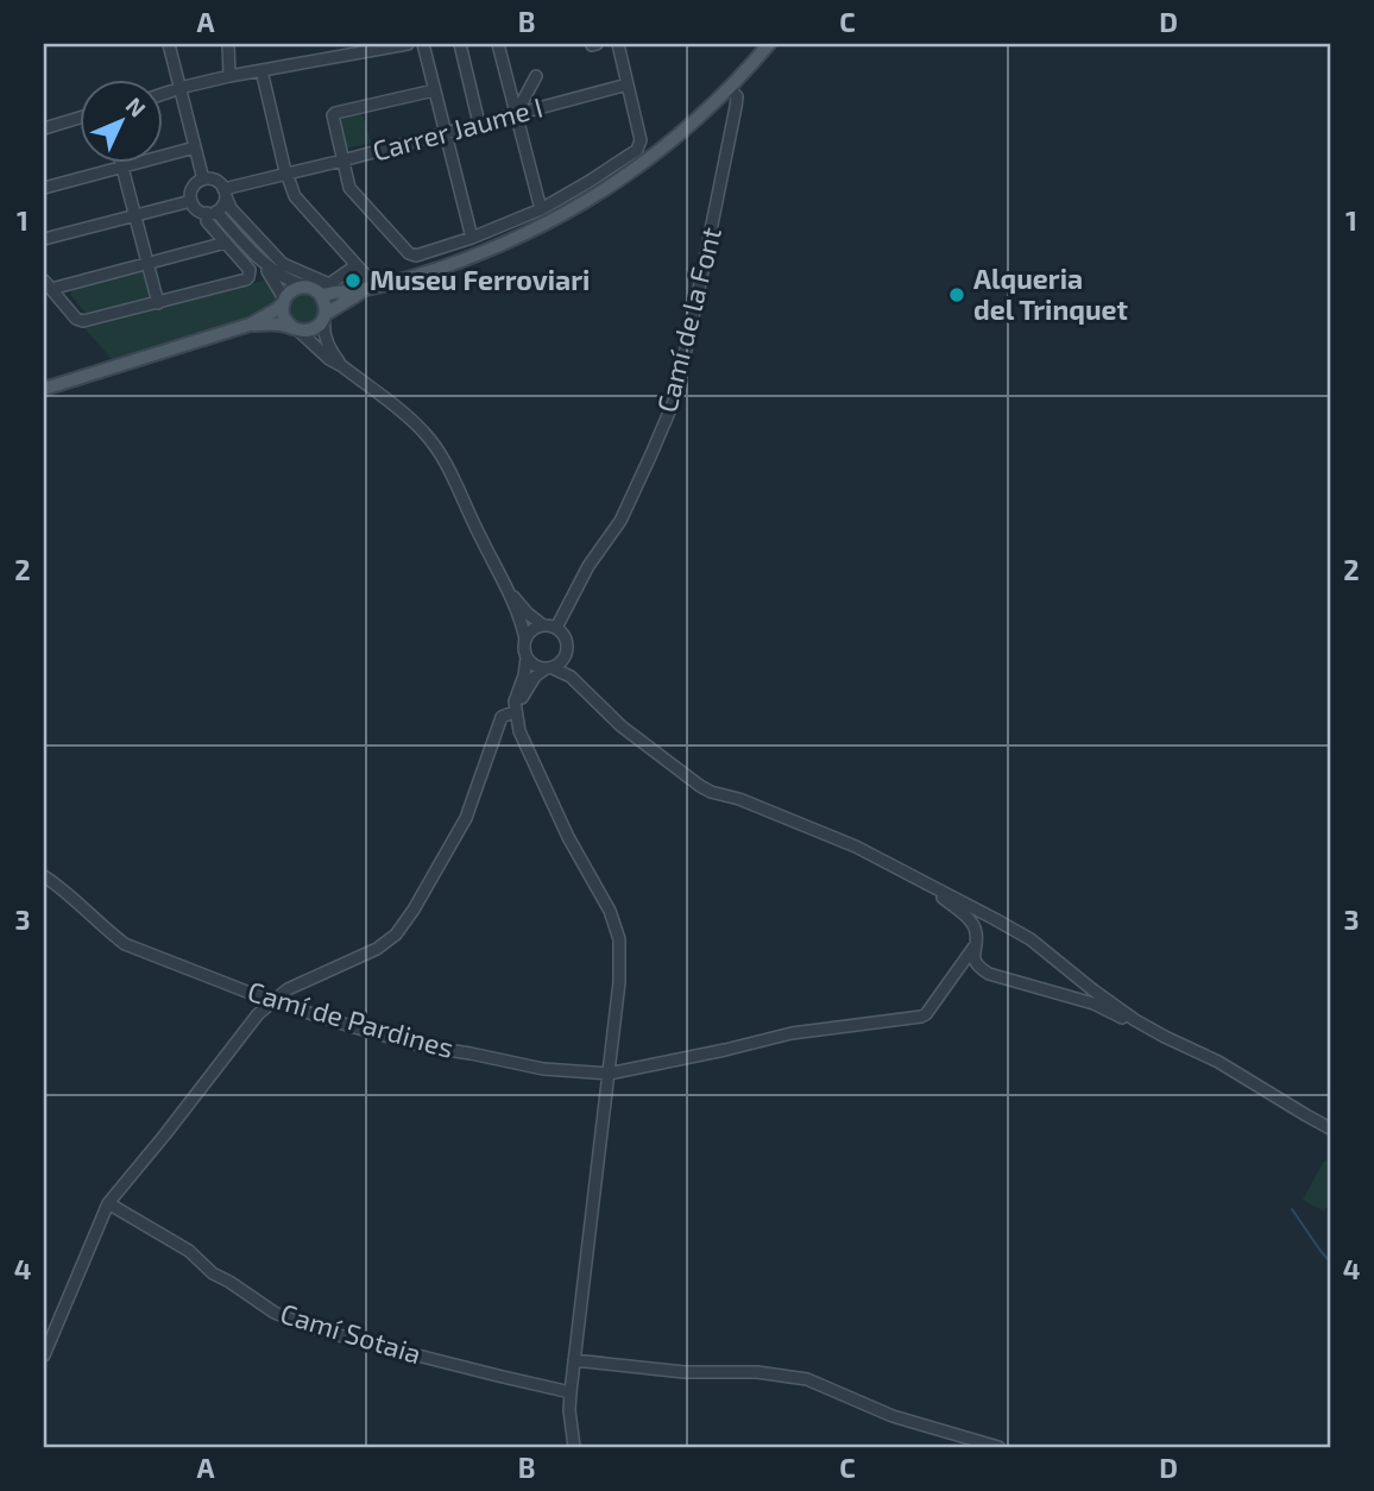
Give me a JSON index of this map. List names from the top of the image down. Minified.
{"streets":{"street":["Carrer Jaume I","Camí de la Font","Camí de Pardines","Camí Sotaia"]},"places":["Museu Ferroviari","Alqueria del Trinquet"],"north":"top right","grid":{"columns":["A","B","C","D"],"rows":["1","2","3","4"]}}
